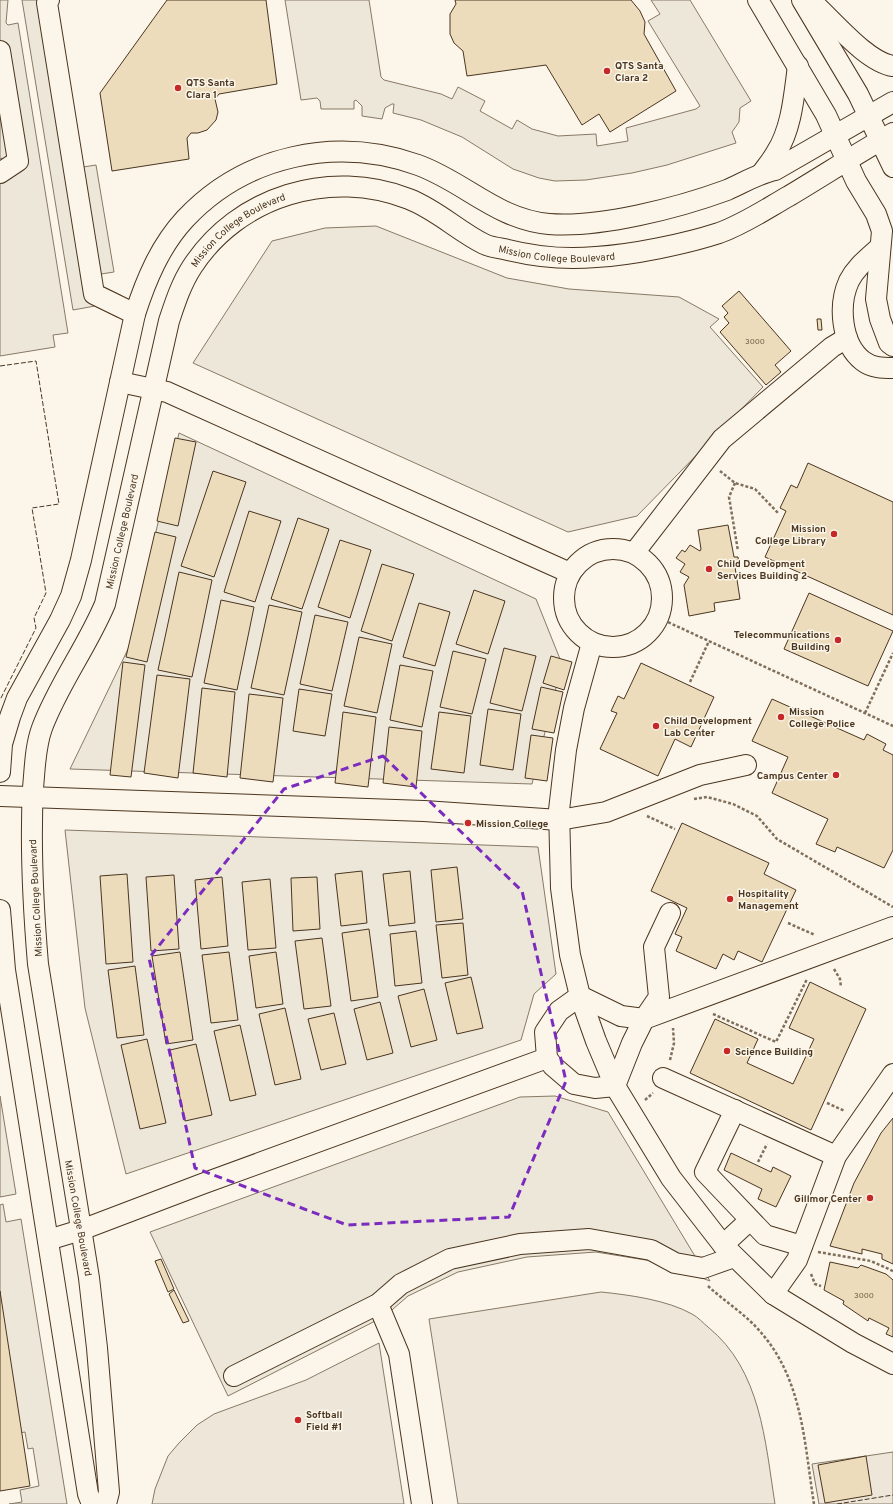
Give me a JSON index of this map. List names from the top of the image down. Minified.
{"streets":{"street":["Mission College Boulevard"]},"places":["QTS Santa Clara 2","QTS Santa Clara 1","Mission College Library","Child Development Services Building 2","Telecommunications Building","Mission College Police","Child Development Lab Center","Campus Center","Mission College","Hospitality Management","Science Building","Gillmor Center","Softball Field #1"],"house_numbers":["3000","3000"]}
